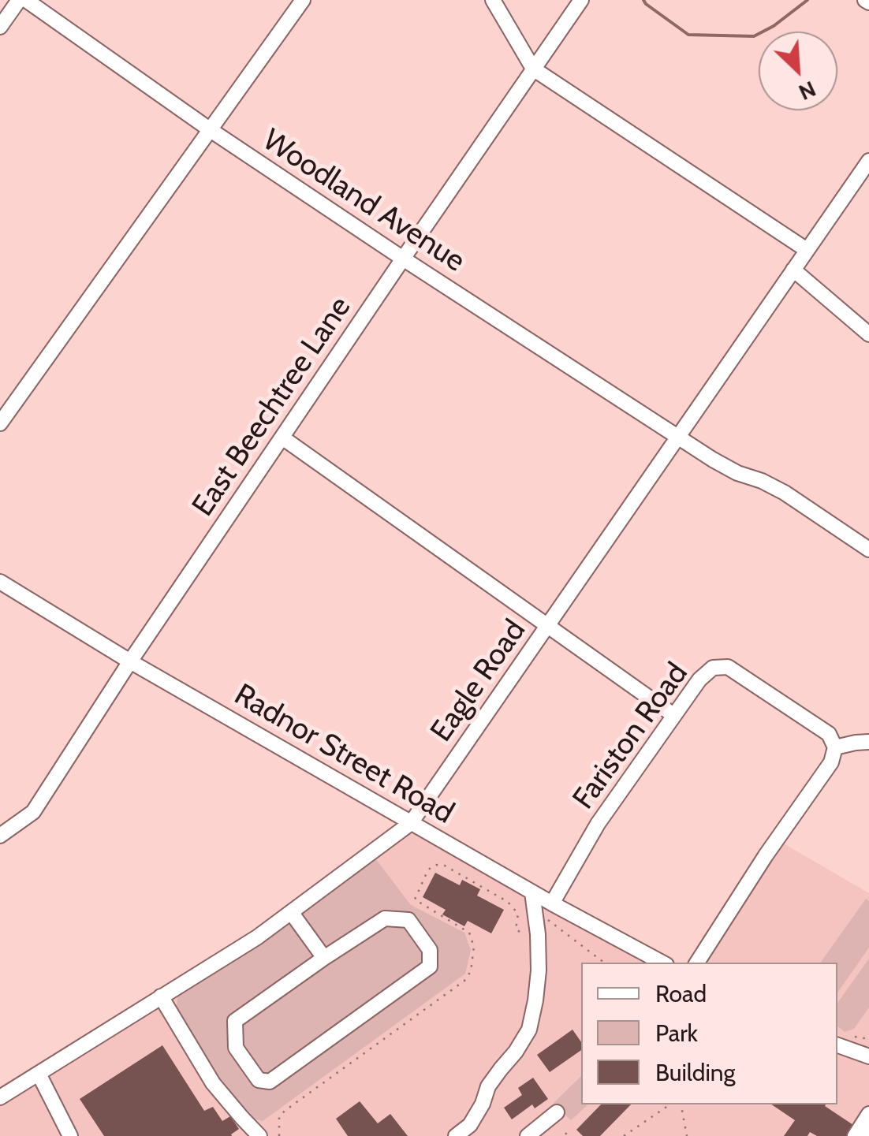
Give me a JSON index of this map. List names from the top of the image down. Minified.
{"streets":{"street":["Woodland Avenue","East Beechtree Lane","Eagle Road","Fariston Road","Radnor Street Road"]},"crossings":[["Woodland Avenue","East Beechtree Lane"],["Woodland Avenue","Eagle Road"],["East Beechtree Lane","Radnor Street Road"],["Eagle Road","Radnor Street Road"],["Fariston Road","Radnor Street Road"]],"legend":["Road","Park","Building"],"north":"bottom right"}
